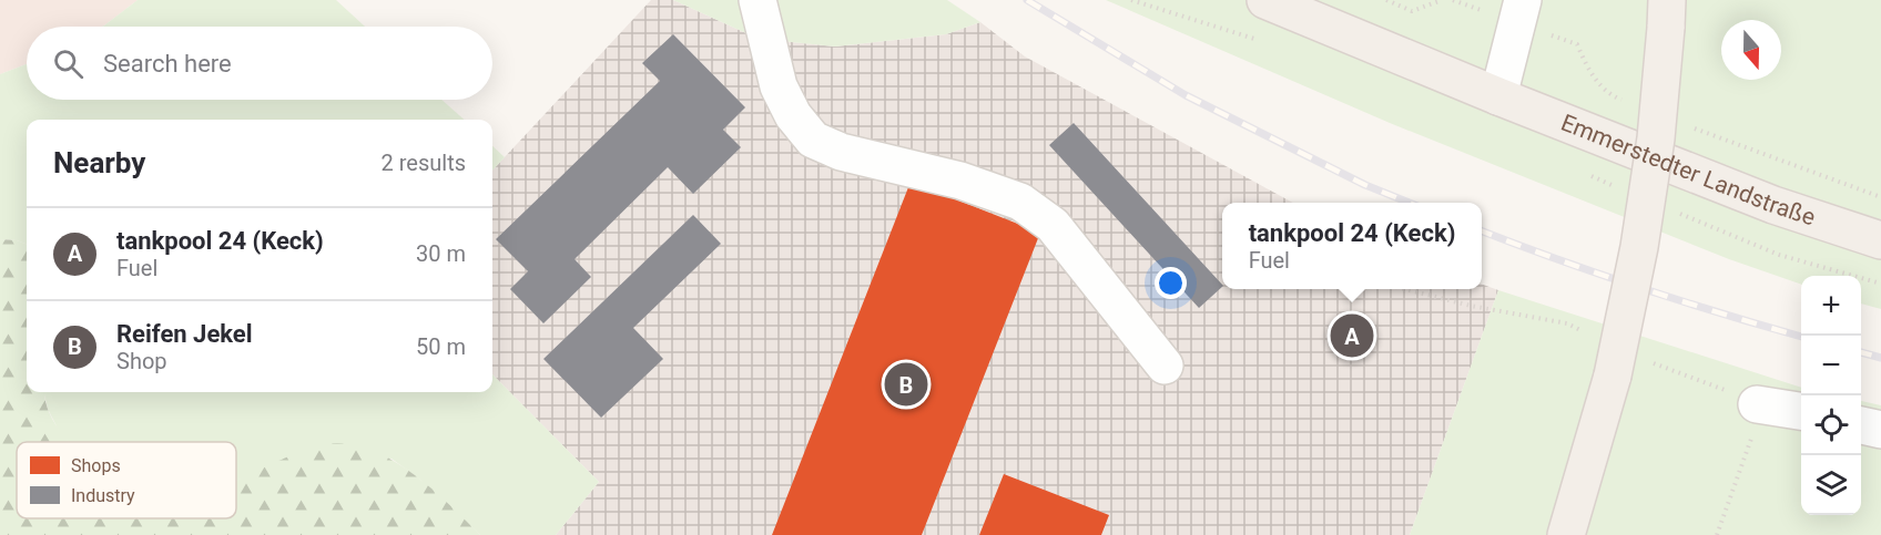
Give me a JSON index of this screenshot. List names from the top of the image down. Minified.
{"streets":{"main road":["Emmerstedter Landstraße"]},"legend":["Shops","Industry"],"north":"bottom","page":{"search":"Search here","heading":["Nearby","2 results"],"popup":["tankpool 24 (Keck)","Fuel"],"list":[{"mark":"A","name":"tankpool 24 (Keck)","note":"Fuel","value":"30 m"},{"mark":"B","name":"Reifen Jekel","note":"Shop","value":"50 m"}],"map_buttons":["+","−"],"pins":["A","B"]}}
